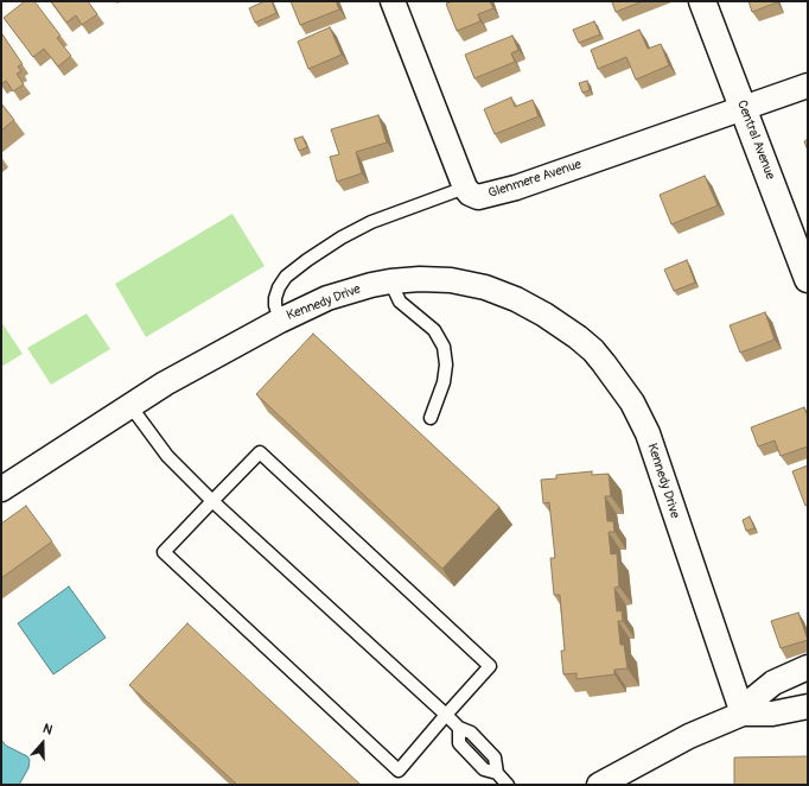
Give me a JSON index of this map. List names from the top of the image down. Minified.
{"streets":{"street":["Central Avenue","Glenmere Avenue","Kennedy Drive"]},"crossings":[["Central Avenue","Glenmere Avenue"]],"north":"top"}
